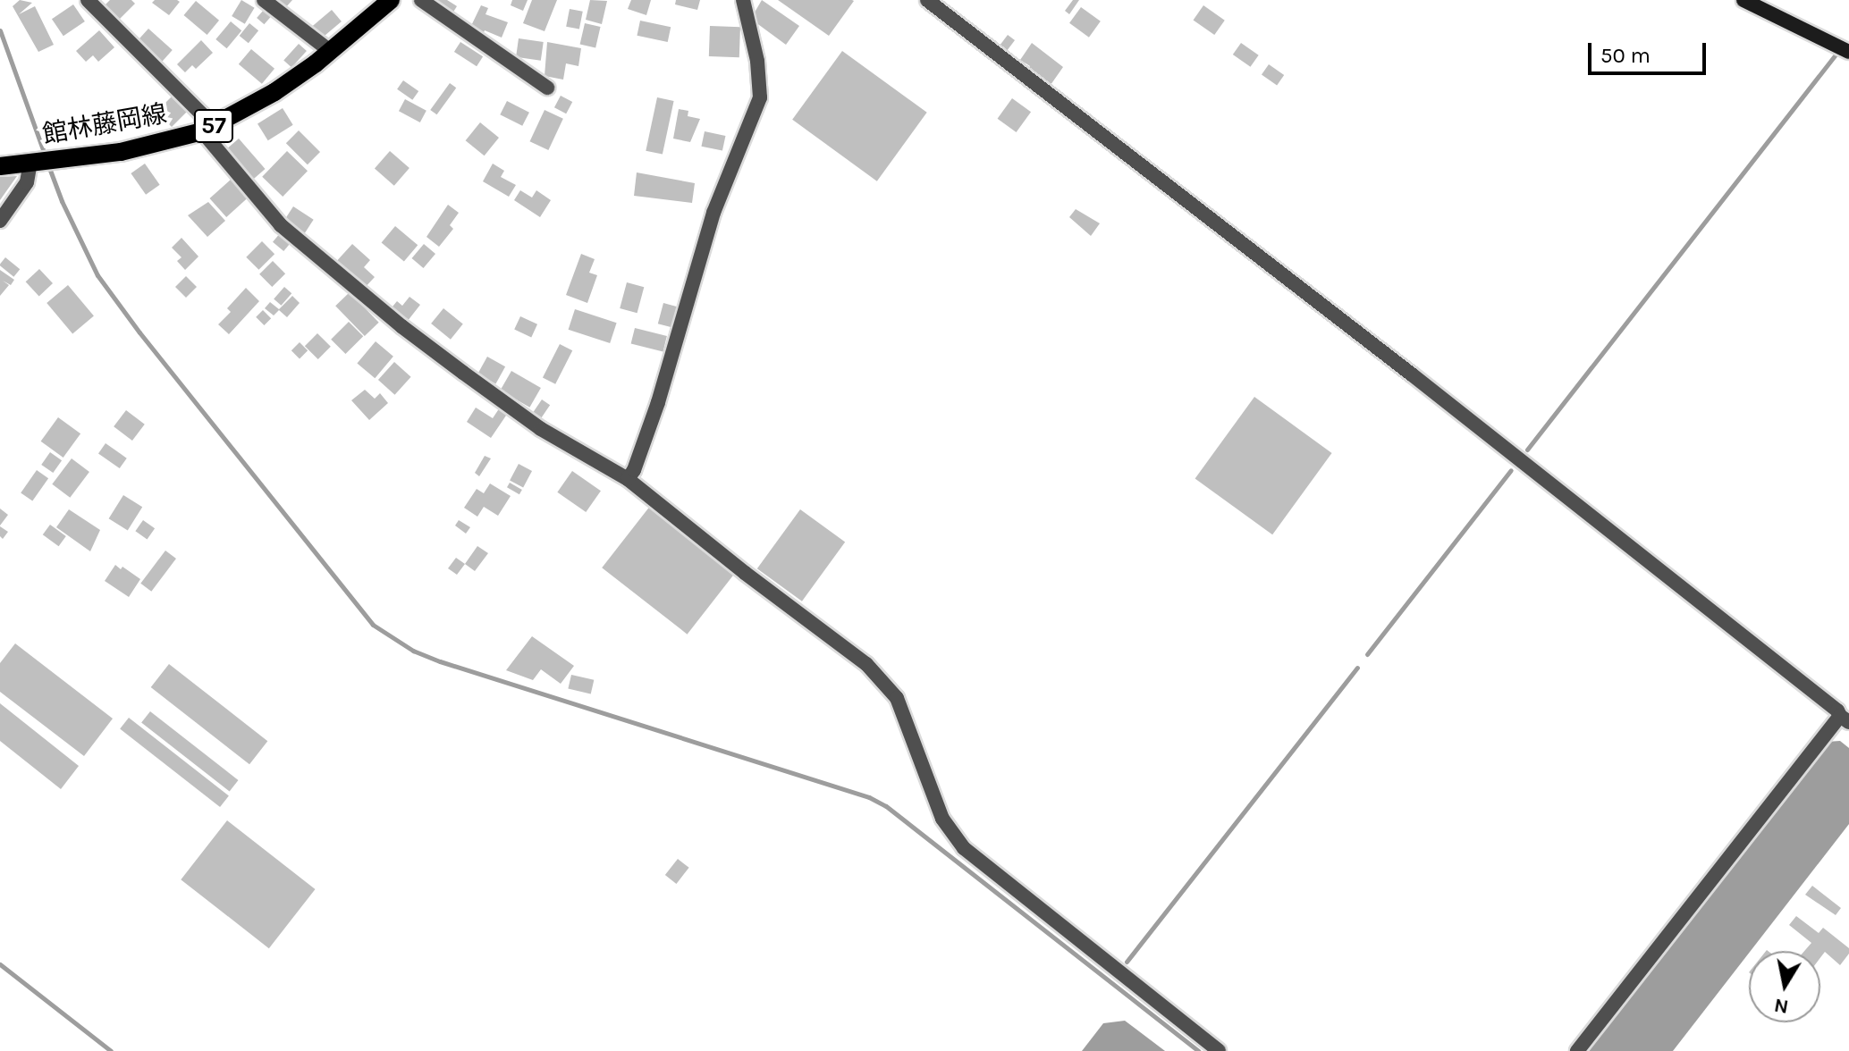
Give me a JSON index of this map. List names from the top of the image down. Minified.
{"streets":{"main road":["館林藤岡線","57"]},"scale_bar":"50 m","north":"bottom"}
